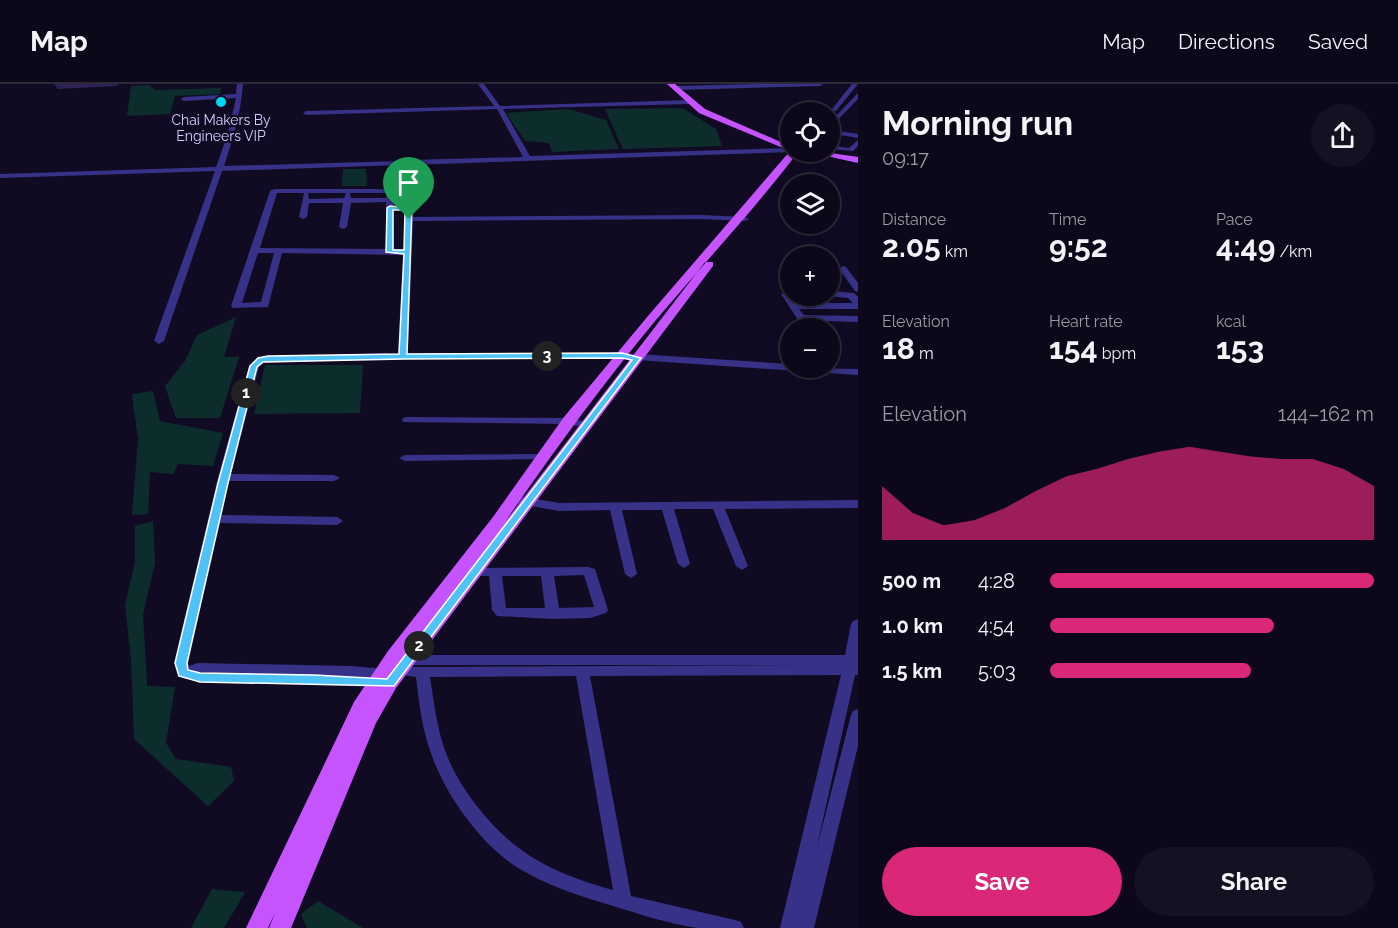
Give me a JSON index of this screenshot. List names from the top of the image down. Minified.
{"places":["Chai Makers By Engineers VIP"],"page":{"header":"Map","nav":["Map","Directions","Saved"],"heading":["Morning run","09:17"],"map_buttons":["+","−"],"stats":[["Distance","2.05 km"],["Time","9:52"],["Pace","4:49 /km"],["Elevation","18 m"],["Heart rate","154 bpm"],["kcal","153"]],"pins":["3","1","2"],"chart":["Elevation","144–162 m"],"list":[{"name":"500 m","note":"4:28"},{"name":"1.0 km","note":"4:54"},{"name":"1.5 km","note":"5:03"}],"buttons":["Save","Share"]}}
